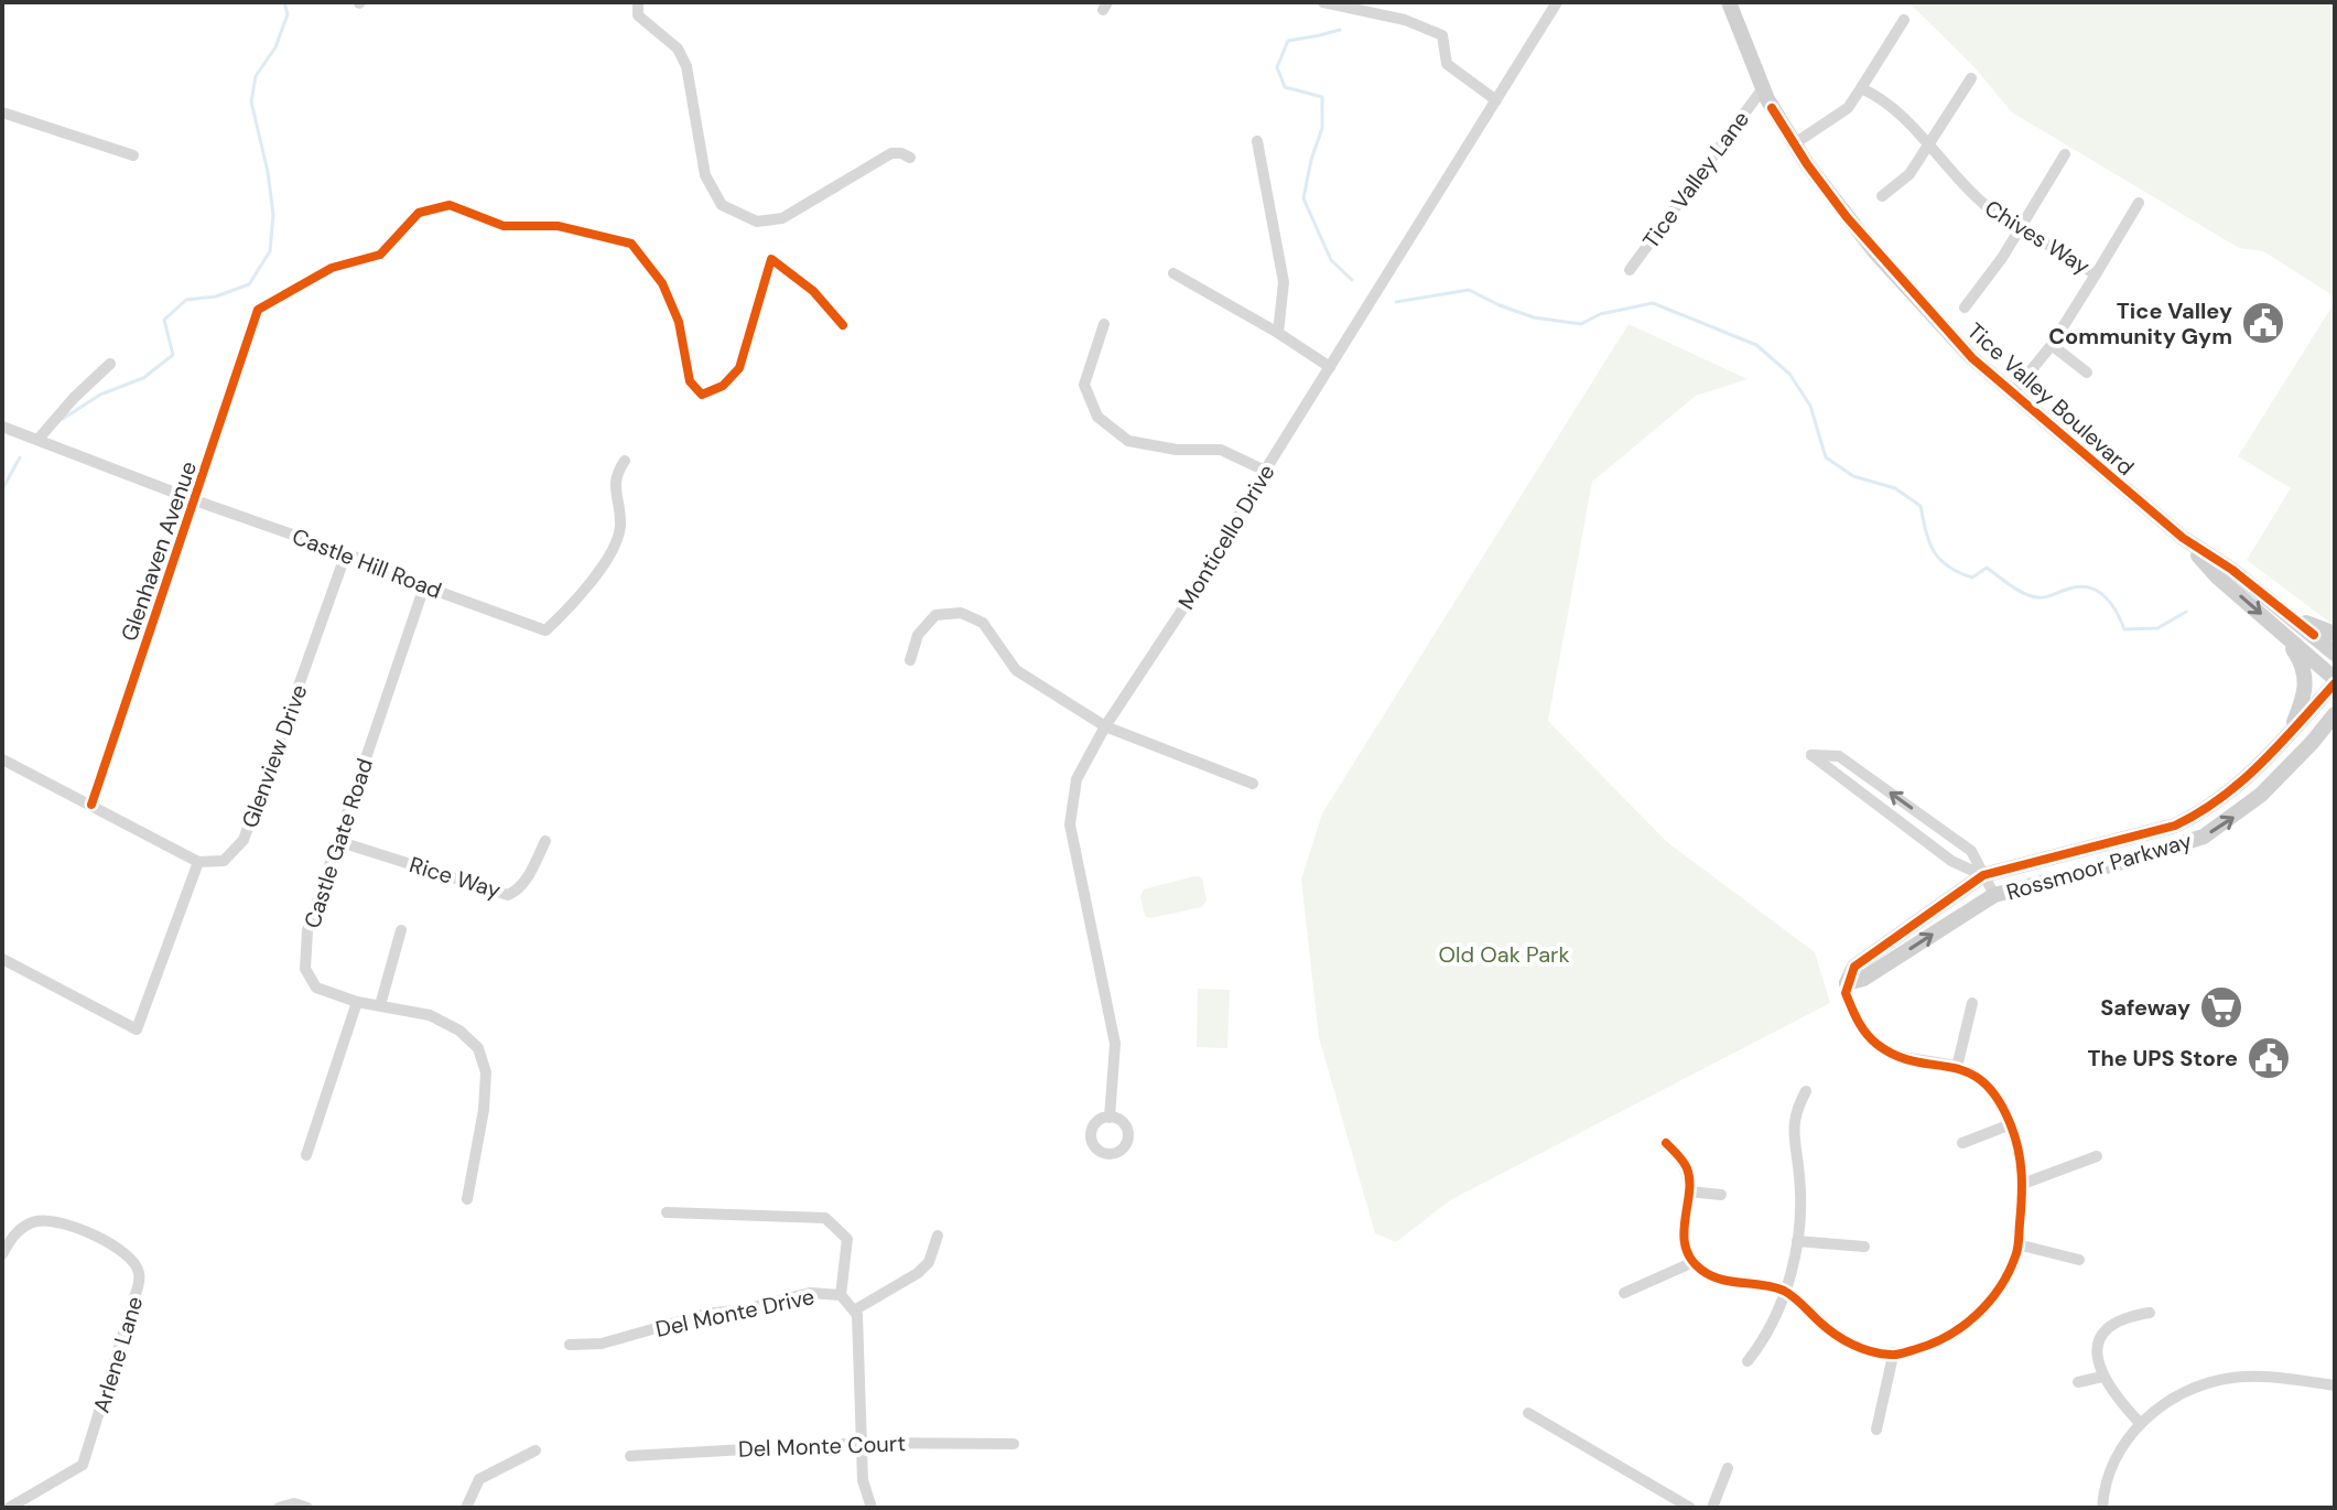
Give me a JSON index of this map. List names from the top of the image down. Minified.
{"streets":{"street":["Tice Valley Lane","Chives Way","Tice Valley Boulevard","Monticello Drive","Glenhaven Avenue","Castle Hill Road","Glenview Drive","Castle Gate Road","Rossmoor Parkway","Rice Way","Del Monte Drive","Arlene Lane","Del Monte Court"]},"crossings":[["Tice Valley Lane","Tice Valley Boulevard"],["Chives Way","Tice Valley Boulevard"],["Tice Valley Boulevard","Rossmoor Parkway"],["Glenhaven Avenue","Castle Hill Road"],["Castle Hill Road","Glenview Drive"],["Castle Hill Road","Castle Gate Road"],["Castle Gate Road","Rice Way"]],"parks":["Old Oak Park"],"places":{"public building":["Tice Valley Community Gym","The UPS Store"],"supermarket":["Safeway"]}}
